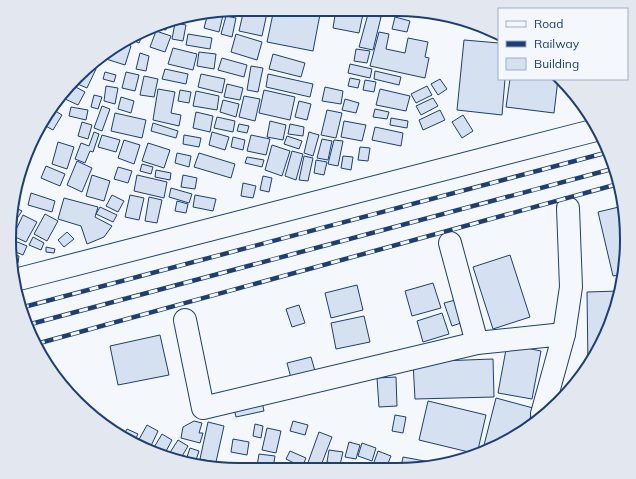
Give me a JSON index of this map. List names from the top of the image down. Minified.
{"legend":["Road","Railway","Building"]}
